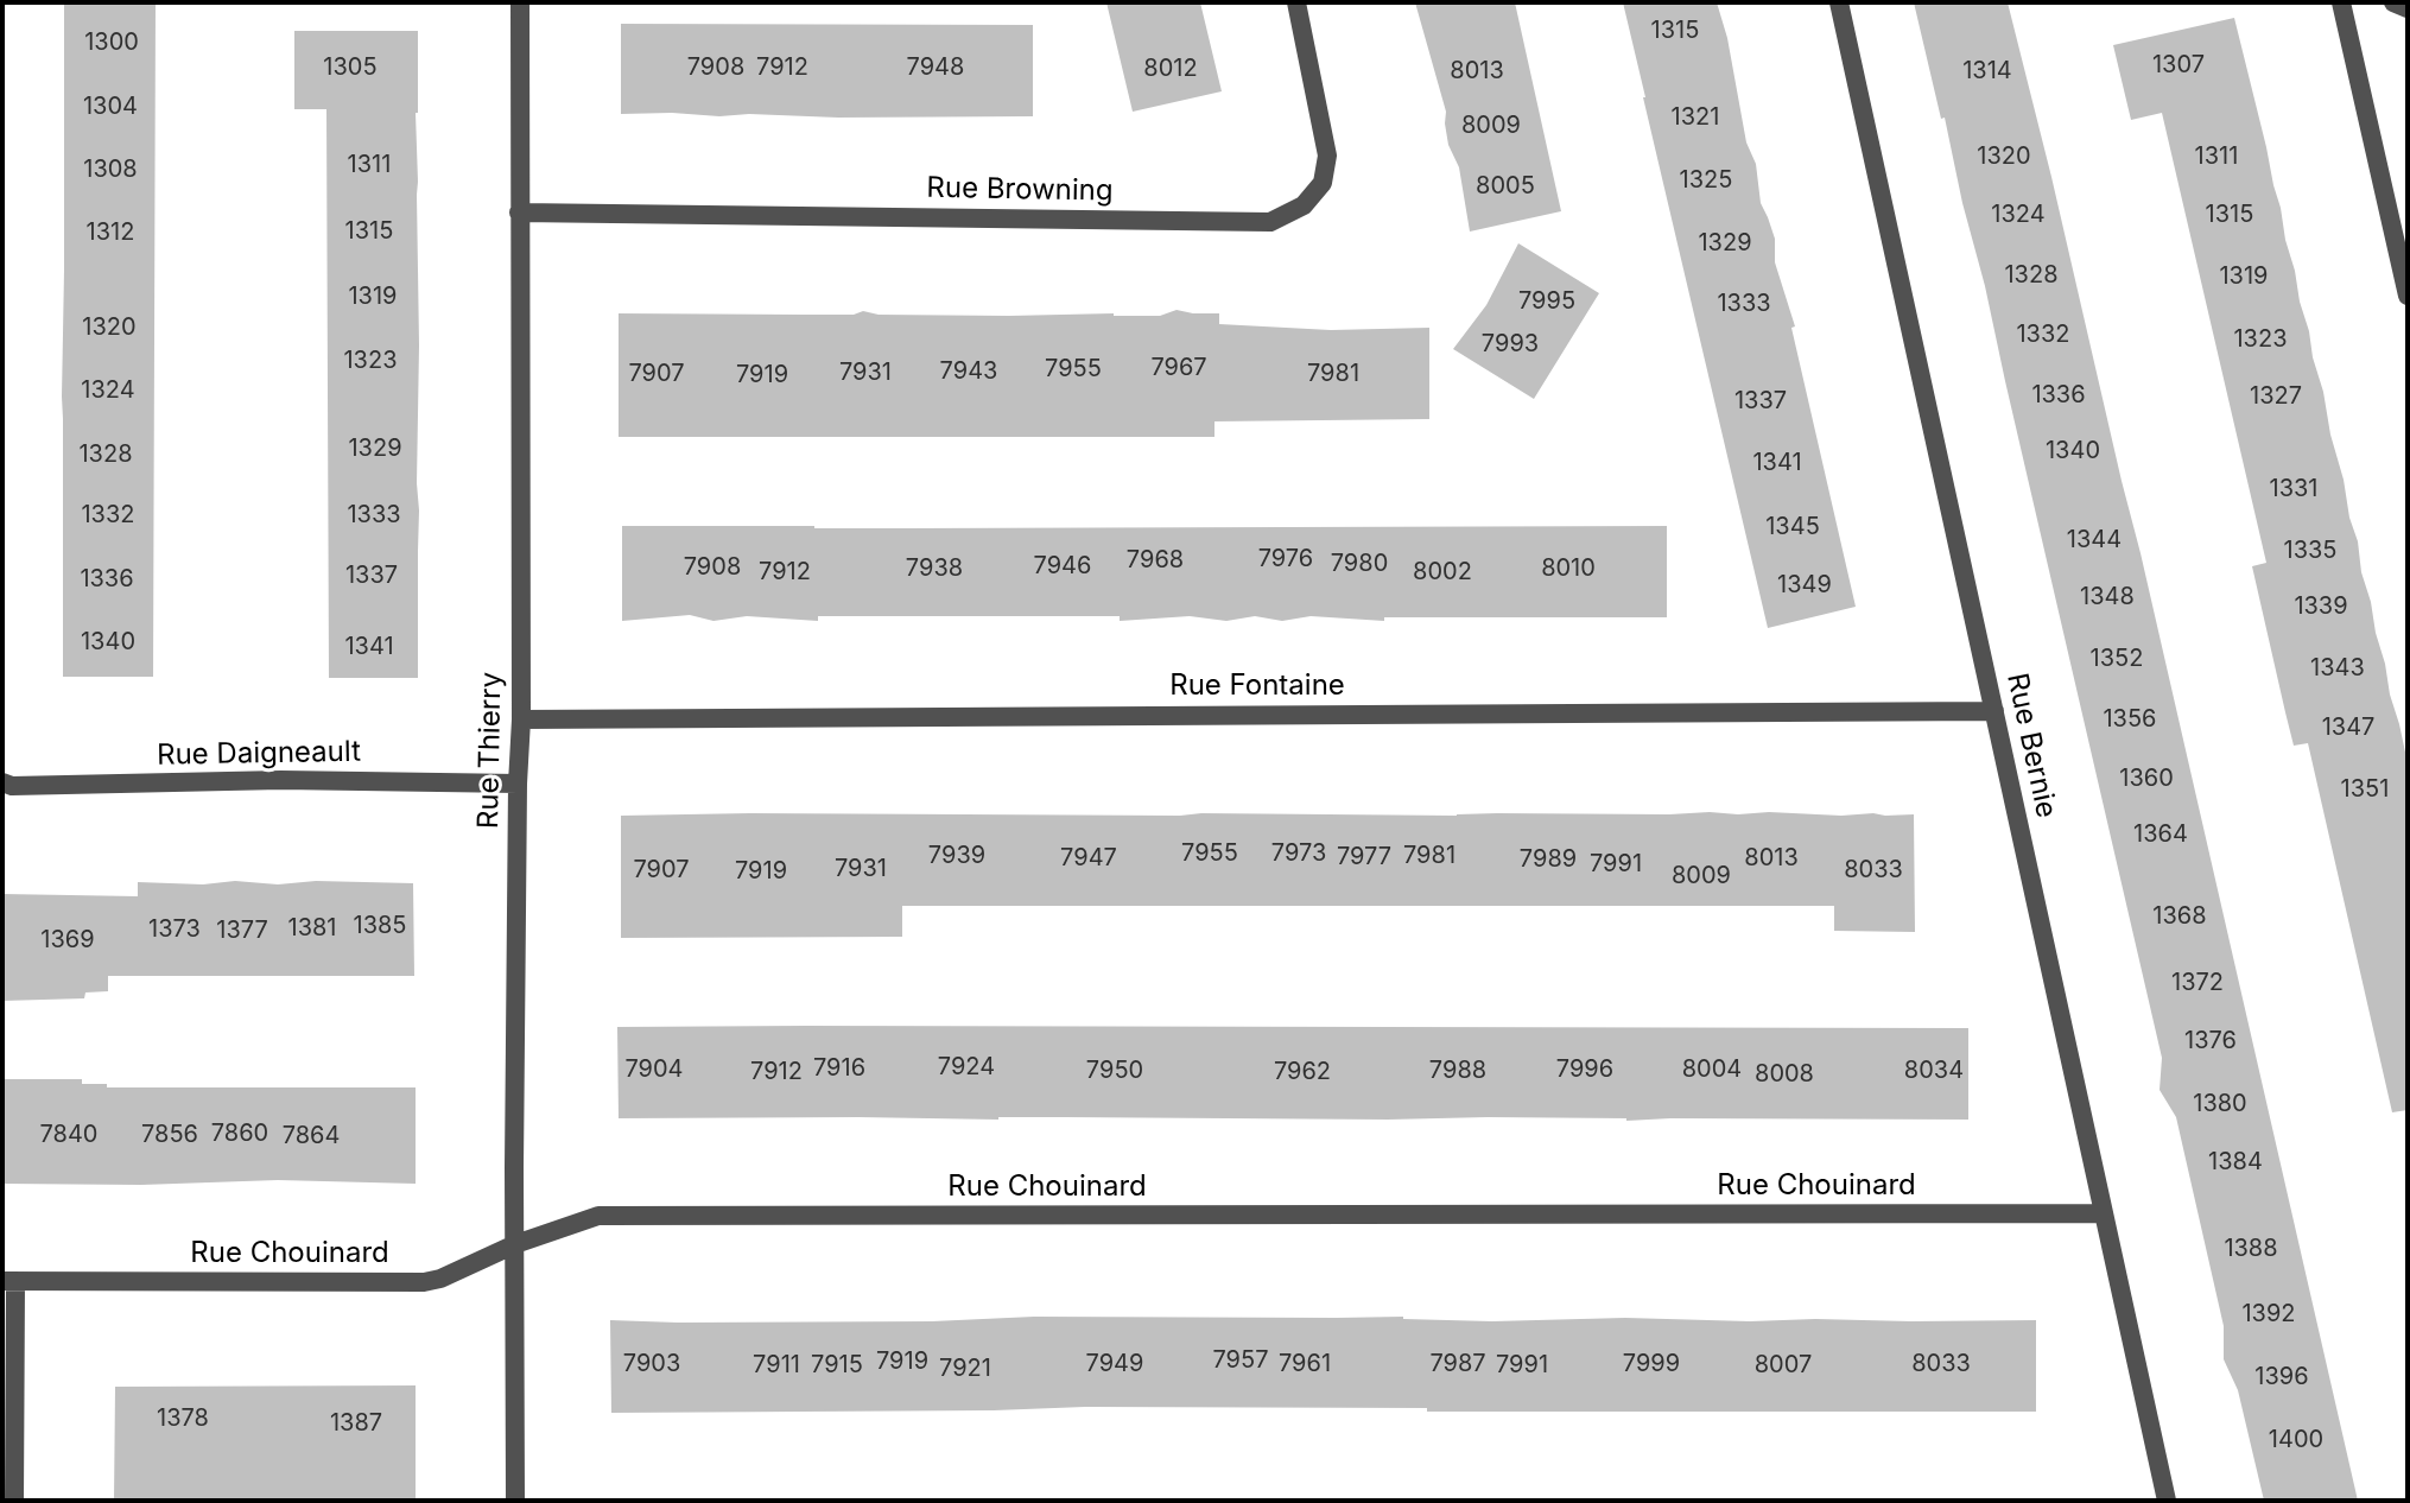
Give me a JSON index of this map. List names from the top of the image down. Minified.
{"streets":{"street":["Rue Browning","Rue Fontaine","Rue Bernie","Rue Thierry","Rue Daigneault","Rue Chouinard"]},"crossings":[["Rue Browning","Rue Thierry"],["Rue Fontaine","Rue Bernie"],["Rue Fontaine","Rue Thierry"],["Rue Bernie","Rue Chouinard"],["Rue Thierry","Rue Daigneault"],["Rue Thierry","Rue Chouinard"]],"house_numbers":["1315","1300","1307","1305","7908","7912","7948","8012","8013","1314","1304","1321","8009","1320","1311","1311","1308","1325","8005","1324","1315","1315","1312","1329","1328","1319","1319","7995","1333","1320","1332","1323","7993","1323","7967","7955","7943","7931","7907","7981","7919","1324","1336","1327","1337","1329","1340","1328","1341","1331","1332","1333","1345","1344","1335","7976","7968","7980","7946","7908","7938","8010","7912","8002","1337","1336","1349","1348","1339","1340","1341","1352","1343","1356","1347","1360","1351","1364","7955","7973","7939","7981","7977","7947","8013","7989","7991","7931","7907","8033","7919","8009","1368","1385","1381","1373","1377","1369","1372","1376","7924","7916","7904","7996","8004","7950","7988","8034","7912","7962","8008","1380","7860","7840","7856","7864","1384","1388","1392","7957","7919","7903","7949","7961","7987","7999","8033","7911","7915","7991","8007","7921","1396","1378","1387","1400"]}
